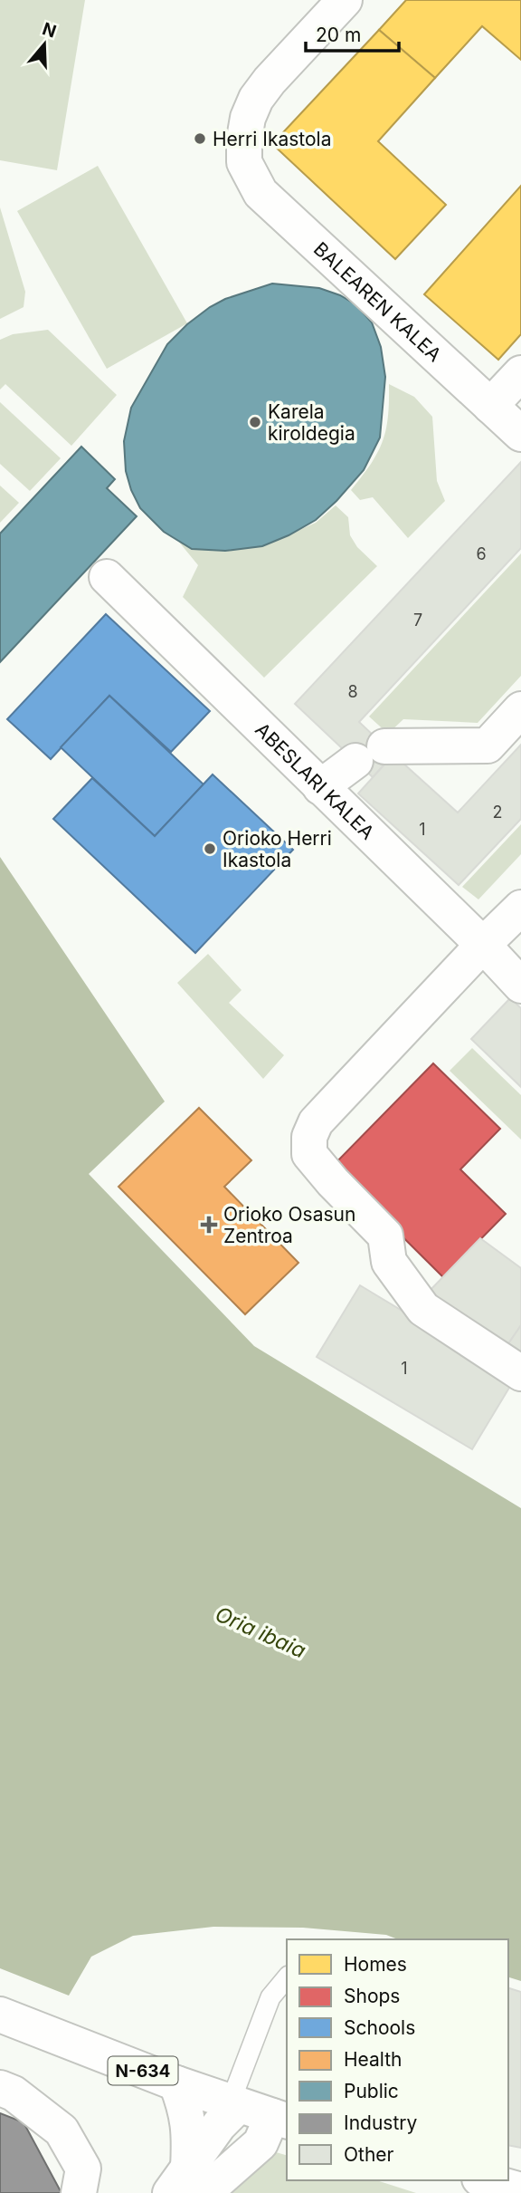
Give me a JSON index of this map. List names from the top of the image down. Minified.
{"streets":{"main road":["BALEAREN KALEA","ABESLARI KALEA","N-634"]},"water":["Oria ibaia"],"places":{"other":["Herri Ikastola","Karela kiroldegia","Orioko Herri Ikastola"],"health":["Orioko Osasun Zentroa"]},"house_numbers":["6","7","8","2","1","1"],"legend":["Homes","Shops","Schools","Health","Public","Industry","Other"],"scale_bar":"20 m","north":"top"}
